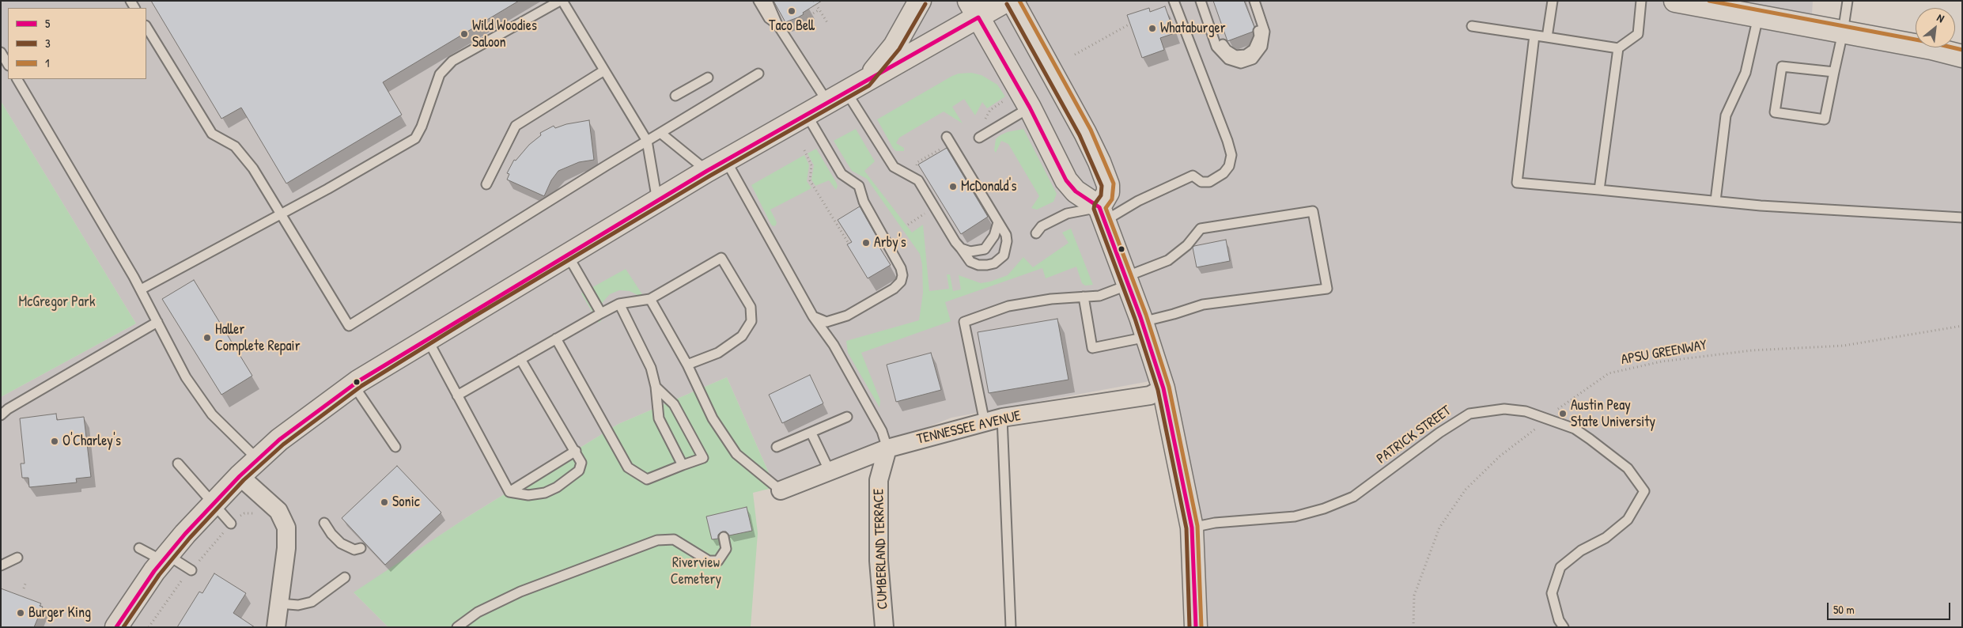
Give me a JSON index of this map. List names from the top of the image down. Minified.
{"streets":{"street":["TENNESSEE AVENUE","CUMBERLAND TERRACE"],"lane":["PATRICK STREET"],"path":["APSU GREENWAY"]},"crossings":[["APSU GREENWAY","PATRICK STREET"],["TENNESSEE AVENUE","CUMBERLAND TERRACE"]],"parks":["McGregor Park","Riverview Cemetery"],"places":["Taco Bell","Whataburger","Wild Woodies Saloon","McDonald's","Arby's","Haller Complete Repair","Austin Peay State University","O'Charley's","Sonic","Burger King"],"lines":["transit line 1","transit line 3","transit line 5"],"legend":["5","3","1"],"scale_bar":"50 m","north":"top right"}
